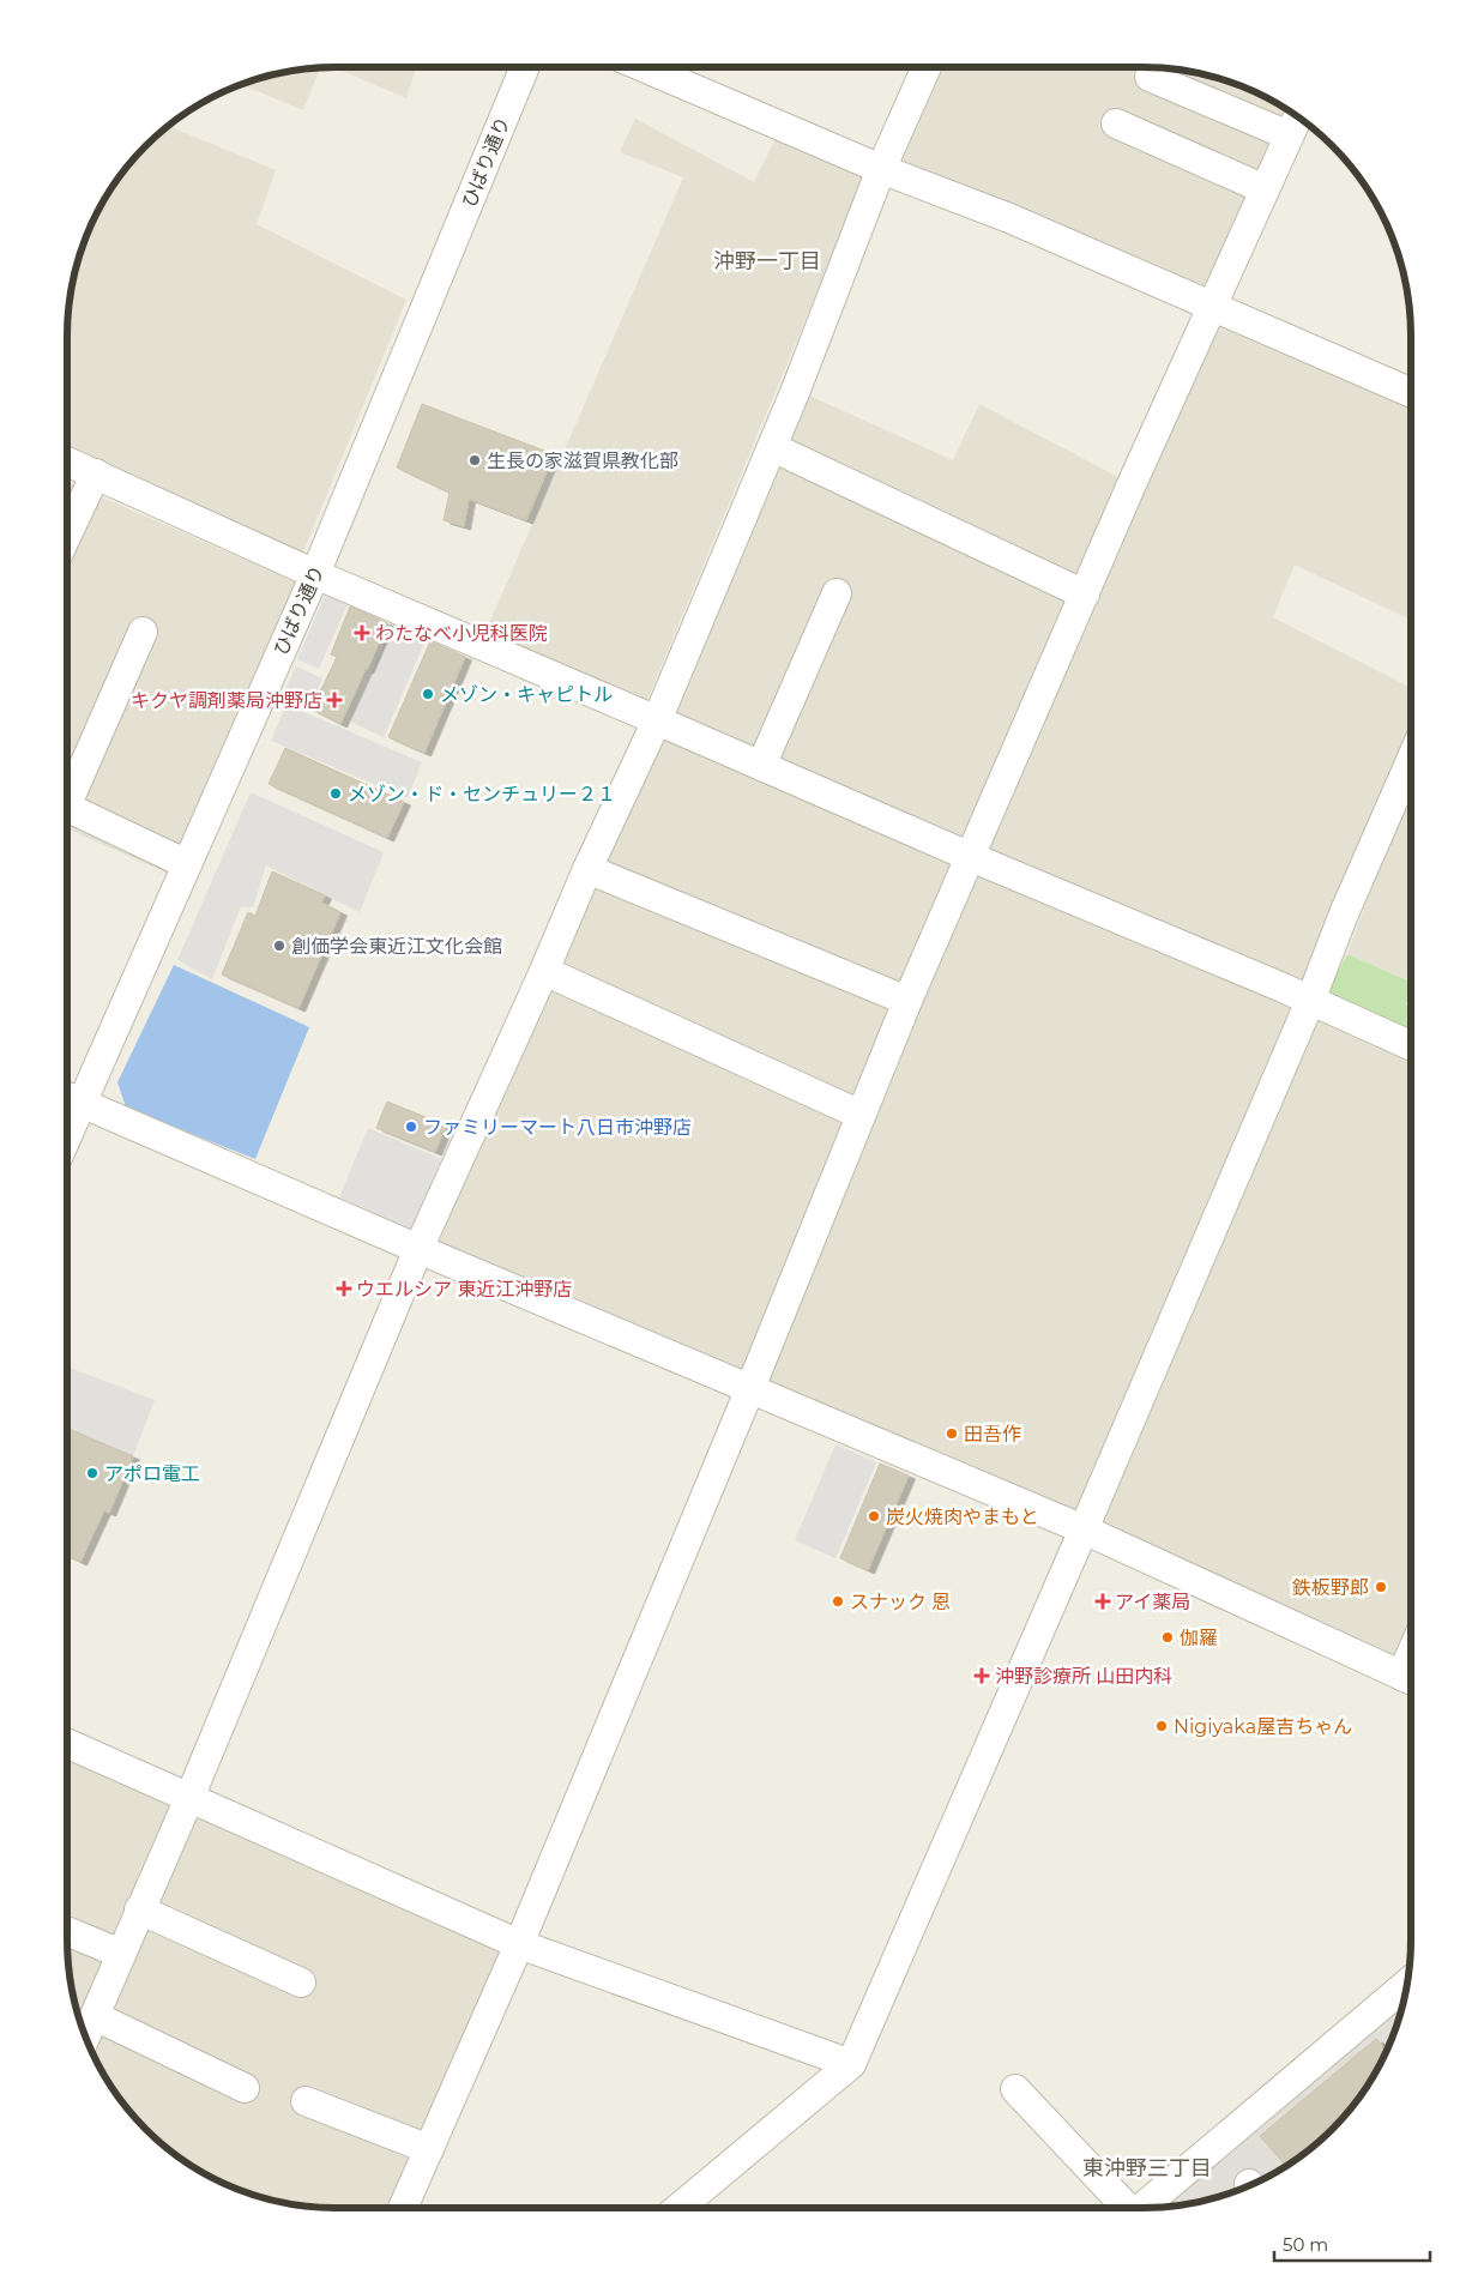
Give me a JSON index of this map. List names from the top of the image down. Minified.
{"streets":{"street":["ひばり通り"]},"districts":["沖野一丁目","東沖野三丁目"],"places":{"other":["生長の家滋賀県教化部","メゾン・キャピトル","メゾン・ド・センチュリー２１","創価学会東近江文化会館","ファミリーマート八日市沖野店","田吾作","アポロ電工","炭火焼肉やまもと","鉄板野郎","スナック 恩","伽羅","Nigiyaka屋吉ちゃん"],"health":["わたなべ小児科医院","キクヤ調剤薬局沖野店","ウエルシア 東近江沖野店","アイ薬局","沖野診療所 山田内科"]},"scale_bar":"50 m"}
